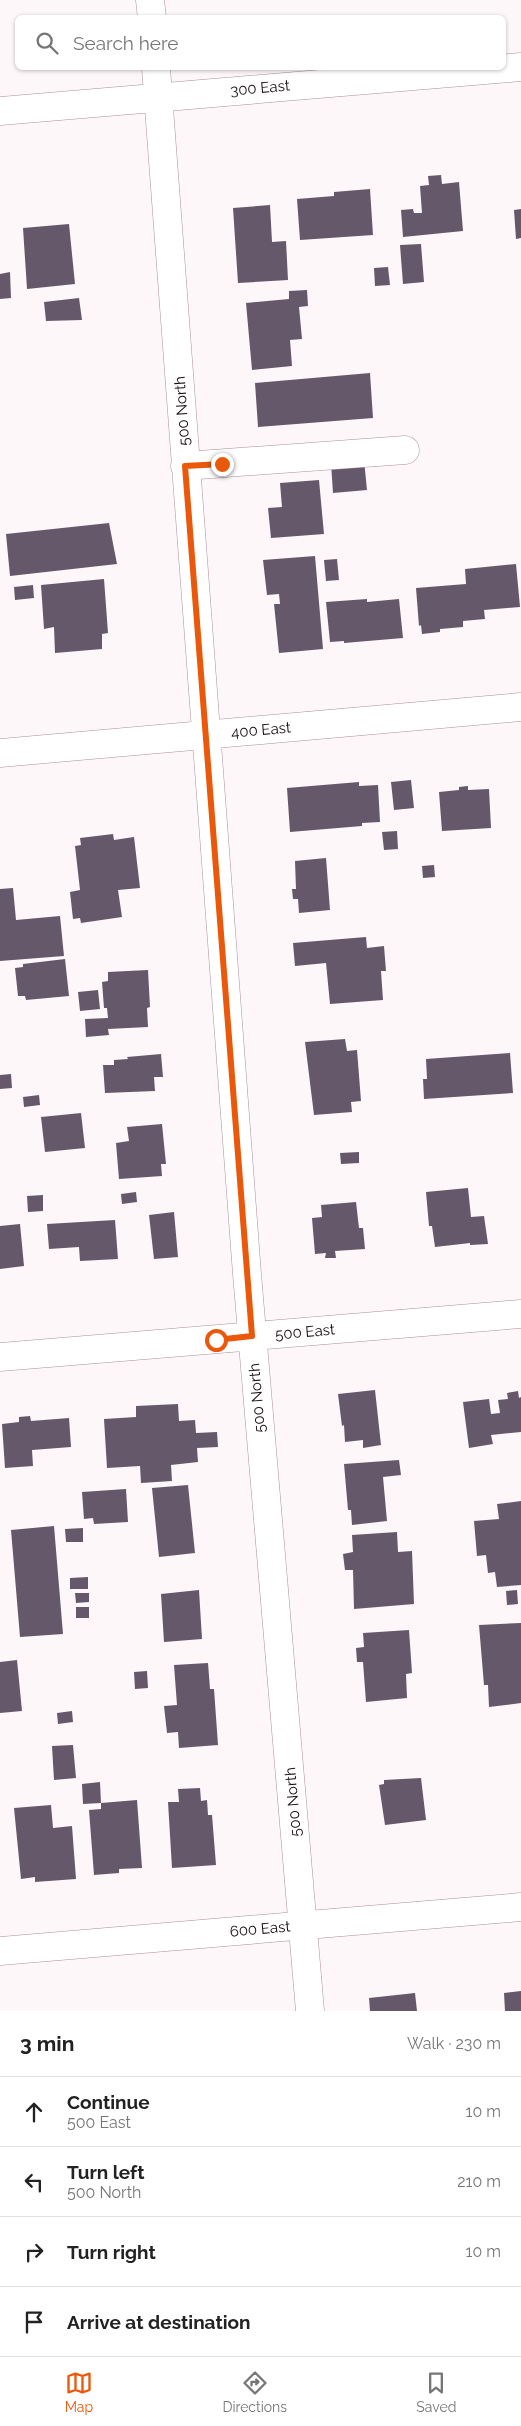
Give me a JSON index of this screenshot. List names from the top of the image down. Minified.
{"streets":{"street":["300 East","500 North","400 East","500 East","600 East"]},"crossings":[["300 East","500 North"],["500 North","400 East"],["500 North","500 East"],["500 North","600 East"]],"page":{"search":"Search here","heading":["3 min","Walk · 230 m"],"list":[["Continue","500 East","10 m"],["Turn left","500 North","210 m"],["Turn right","10 m"],"Arrive at destination"],"nav":["Map","Directions","Saved"]}}
